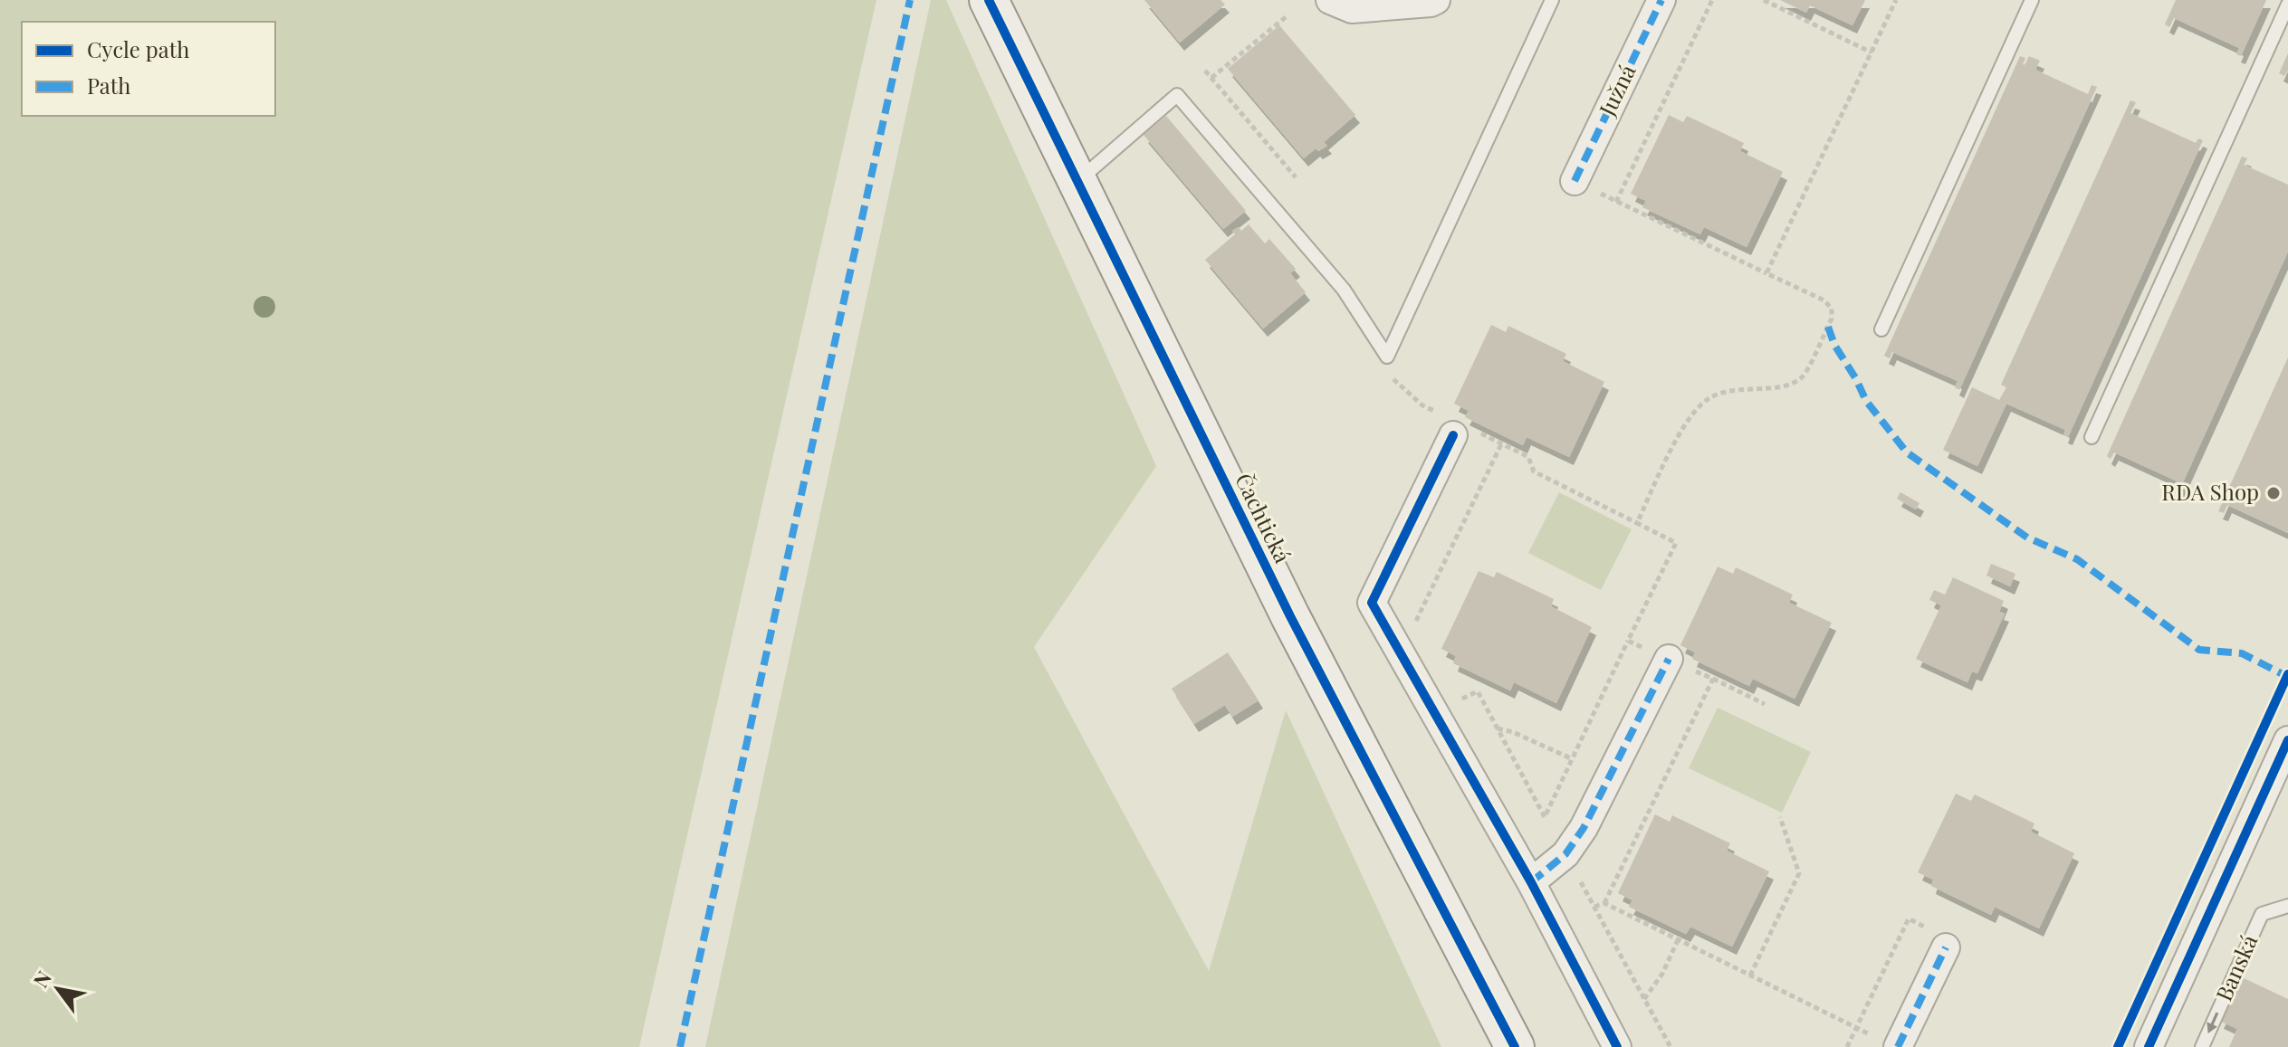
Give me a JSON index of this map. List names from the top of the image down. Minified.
{"streets":{"main road":["Čachtická"],"street":["Južná"],"lane":["Banská"]},"one_way":["Banská"],"places":["RDA Shop"],"legend":["Cycle path","Path"],"north":"top left"}
